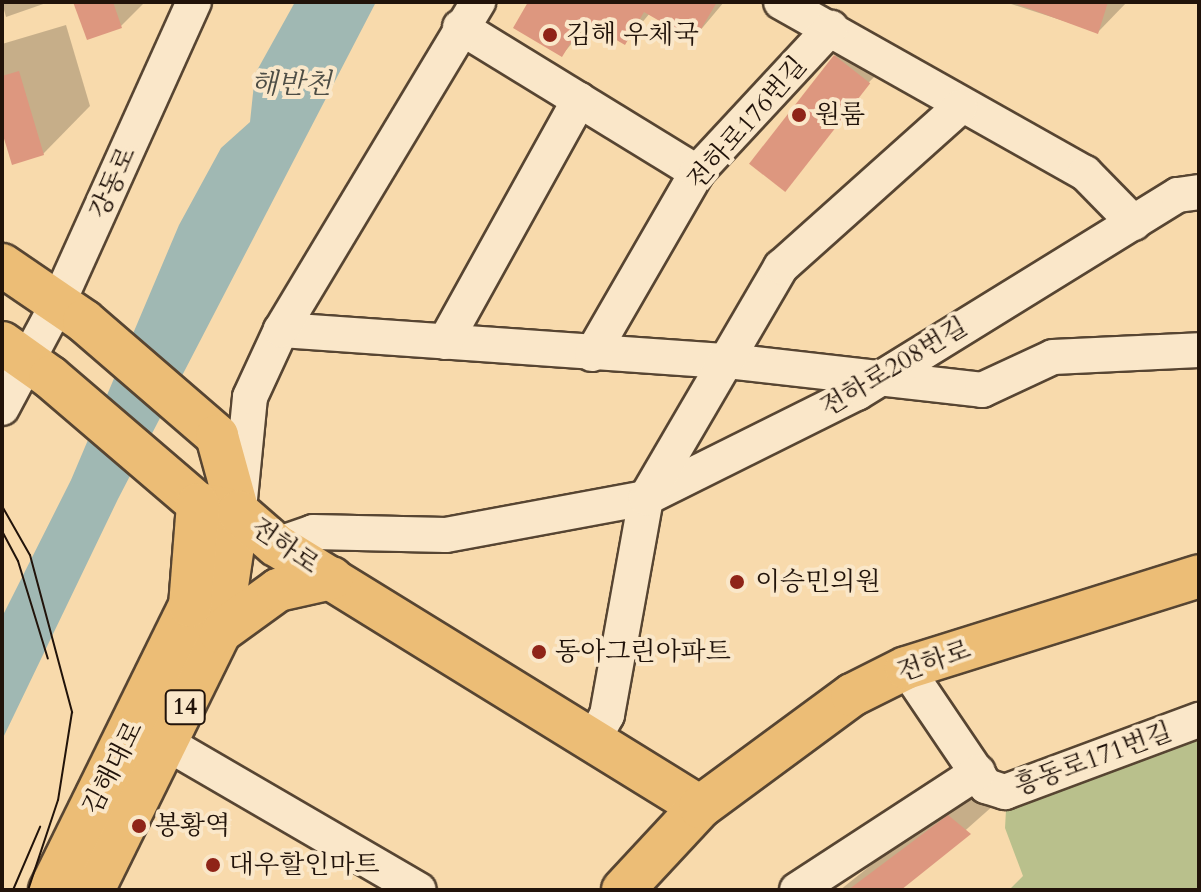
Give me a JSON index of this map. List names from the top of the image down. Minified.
{"streets":{"main road":["전하로","14","김해대로"],"street":["전하로176번길","강동로","전하로208번길","흥동로171번길"]},"crossings":[["강동로","14"],["전하로208번길","전하로"],["전하로","14"],["전하로","흥동로171번길"],["전하로","김해대로"],["14","김해대로"]],"water":["해반천"],"places":["김해 우체국","원룸","이승민의원","동아그린아파트","봉황역","대우할인마트"]}
